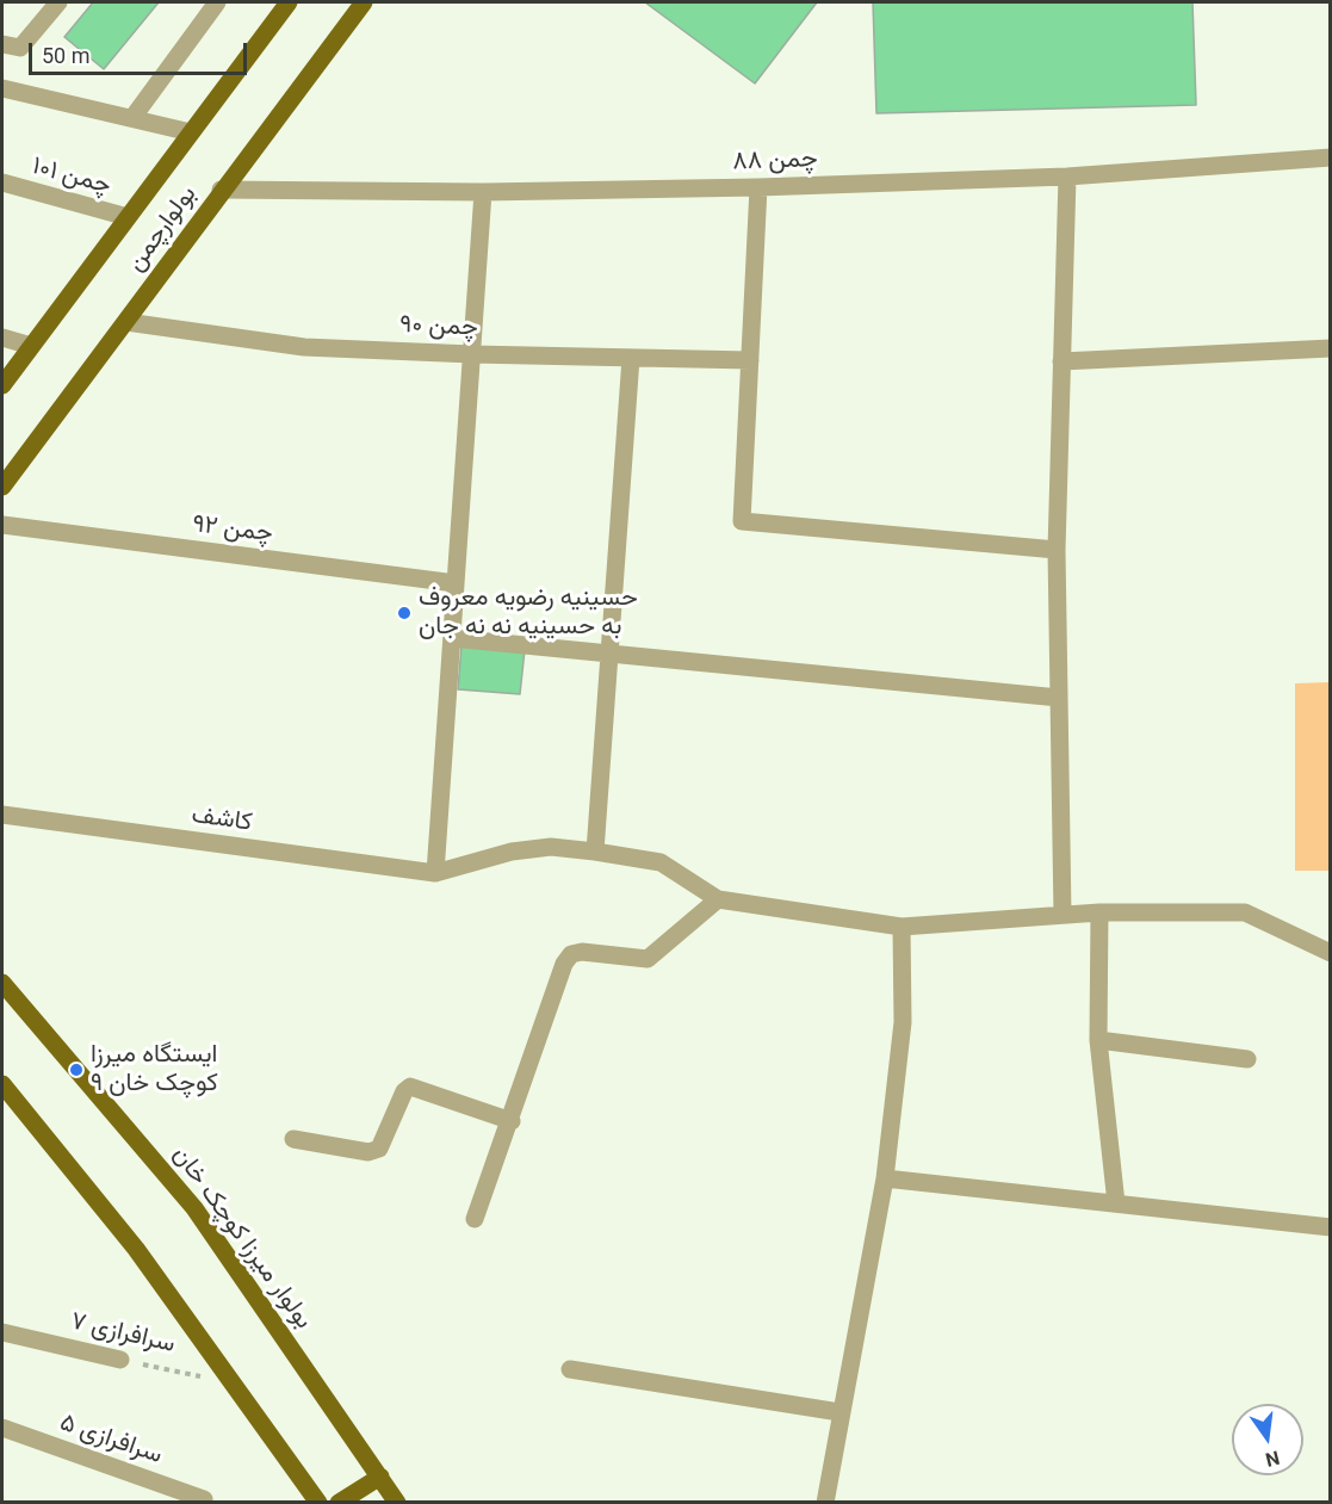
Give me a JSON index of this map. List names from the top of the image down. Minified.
{"streets":{"main road":["بولوارچمن","بولوار میرزا کوچک خان"],"street":["چمن ۸۸","چمن ۱۰۱","چمن ۹۰","چمن ۹۲","کاشف","سرافرازی ۷","سرافرازی ۵"]},"crossings":[["چمن ۸۸","بولوارچمن"],["چمن ۱۰۱","بولوارچمن"],["بولوارچمن","چمن ۹۰"]],"places":["حسینیه رضویه معروف به حسینیه نه نه جان","ایستگاه میرزا کوچک خان ۹"],"scale_bar":"50 m","north":"bottom"}
